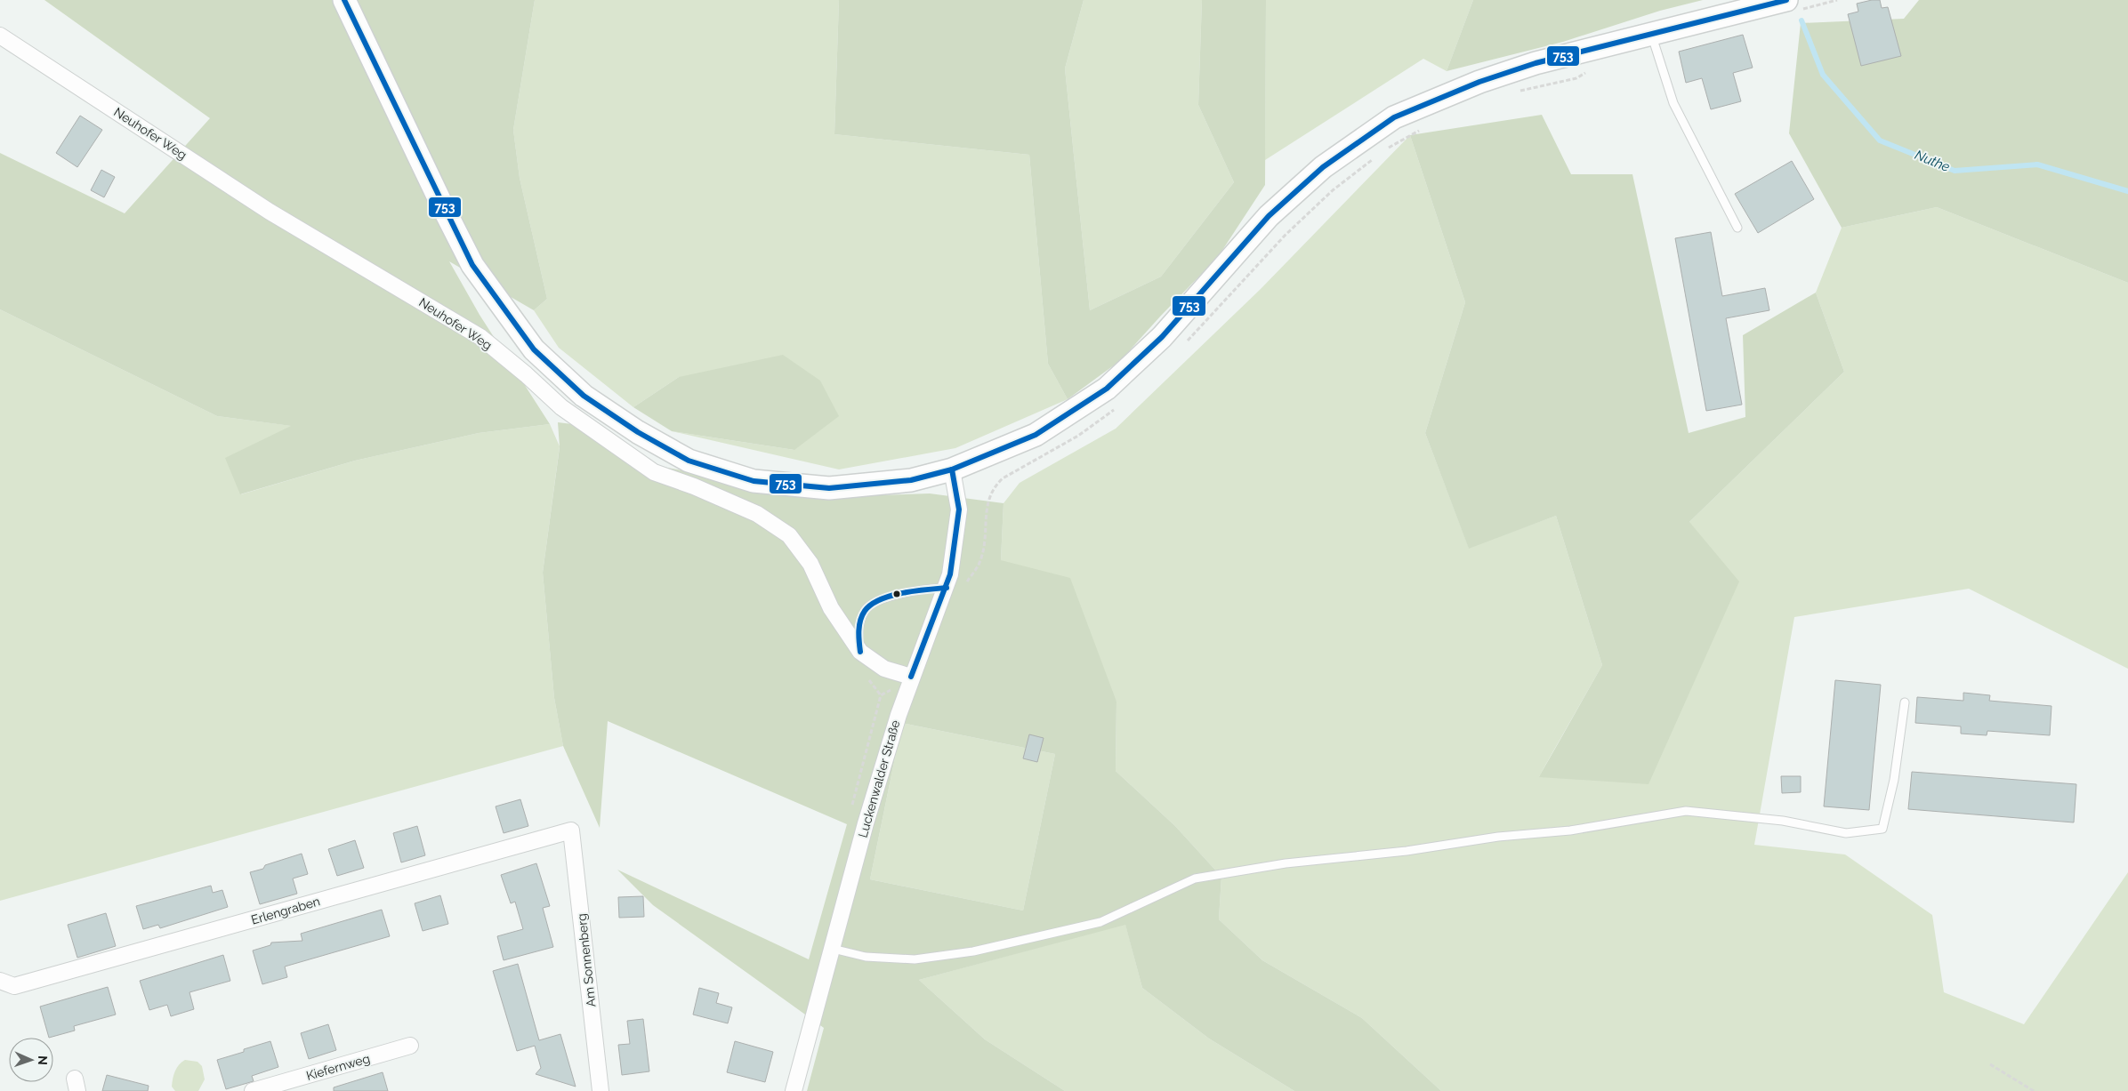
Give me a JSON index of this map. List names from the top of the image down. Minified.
{"streets":{"street":["Neuhofer Weg","Luckenwalder Straße","Erlengraben","Am Sonnenberg","Kiefernweg"]},"crossings":[["Neuhofer Weg","Luckenwalder Straße"],["Erlengraben","Am Sonnenberg"]],"water":["Nuthe"],"lines":["transit line 753"],"north":"right"}
